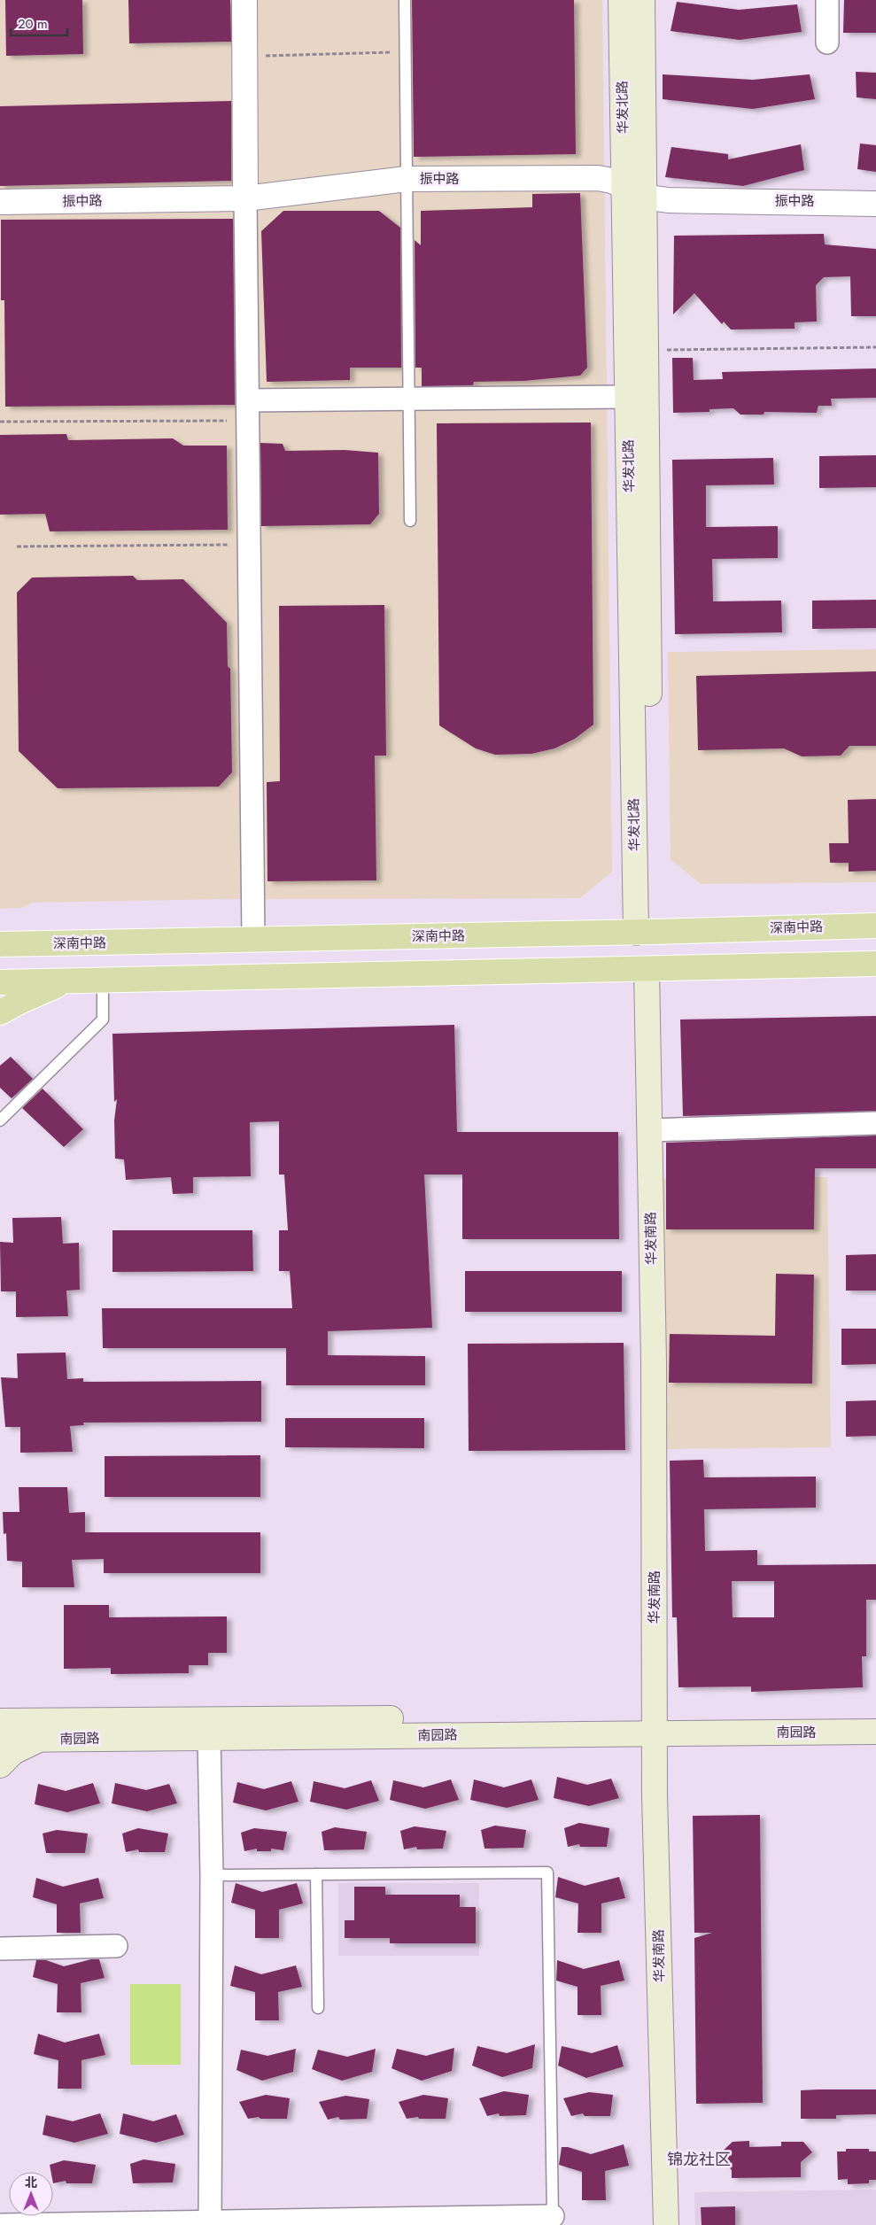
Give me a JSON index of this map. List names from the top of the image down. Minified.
{"streets":{"main road":["华发北路","深南中路","华发南路","南园路"],"street":["振中路"]},"crossings":[["华发北路","振中路"],["华发北路","深南中路"],["华发南路","南园路"]],"districts":["锦龙社区"],"scale_bar":"20 m","north":"top"}
